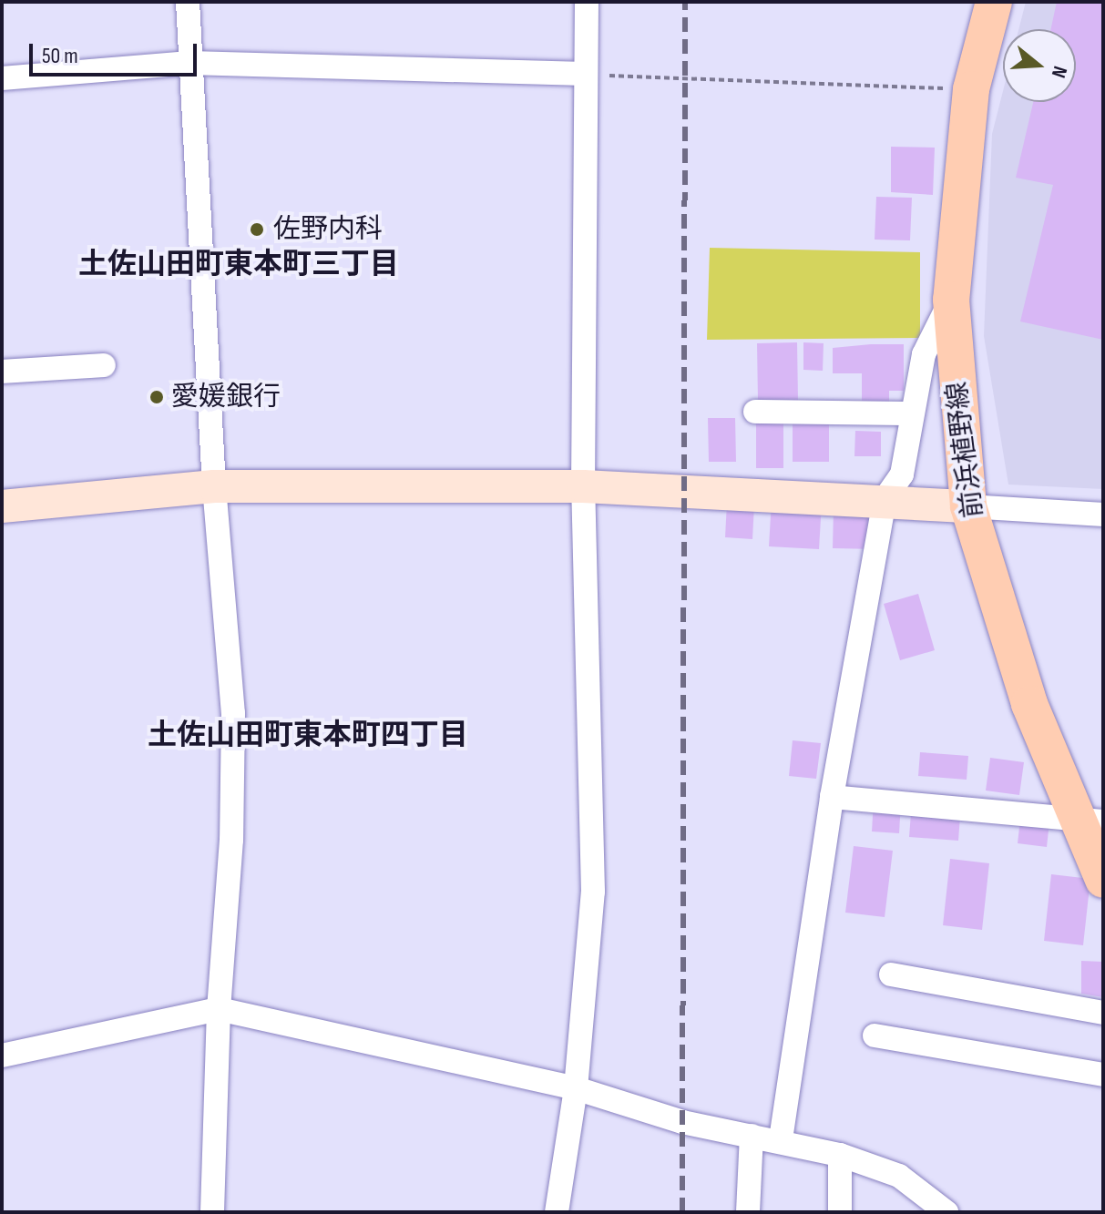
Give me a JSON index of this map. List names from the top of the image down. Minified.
{"streets":{"main road":["前浜植野線"]},"districts":["土佐山田町東本町三丁目","土佐山田町東本町四丁目"],"places":["佐野内科","愛媛銀行"],"scale_bar":"50 m","north":"right"}
